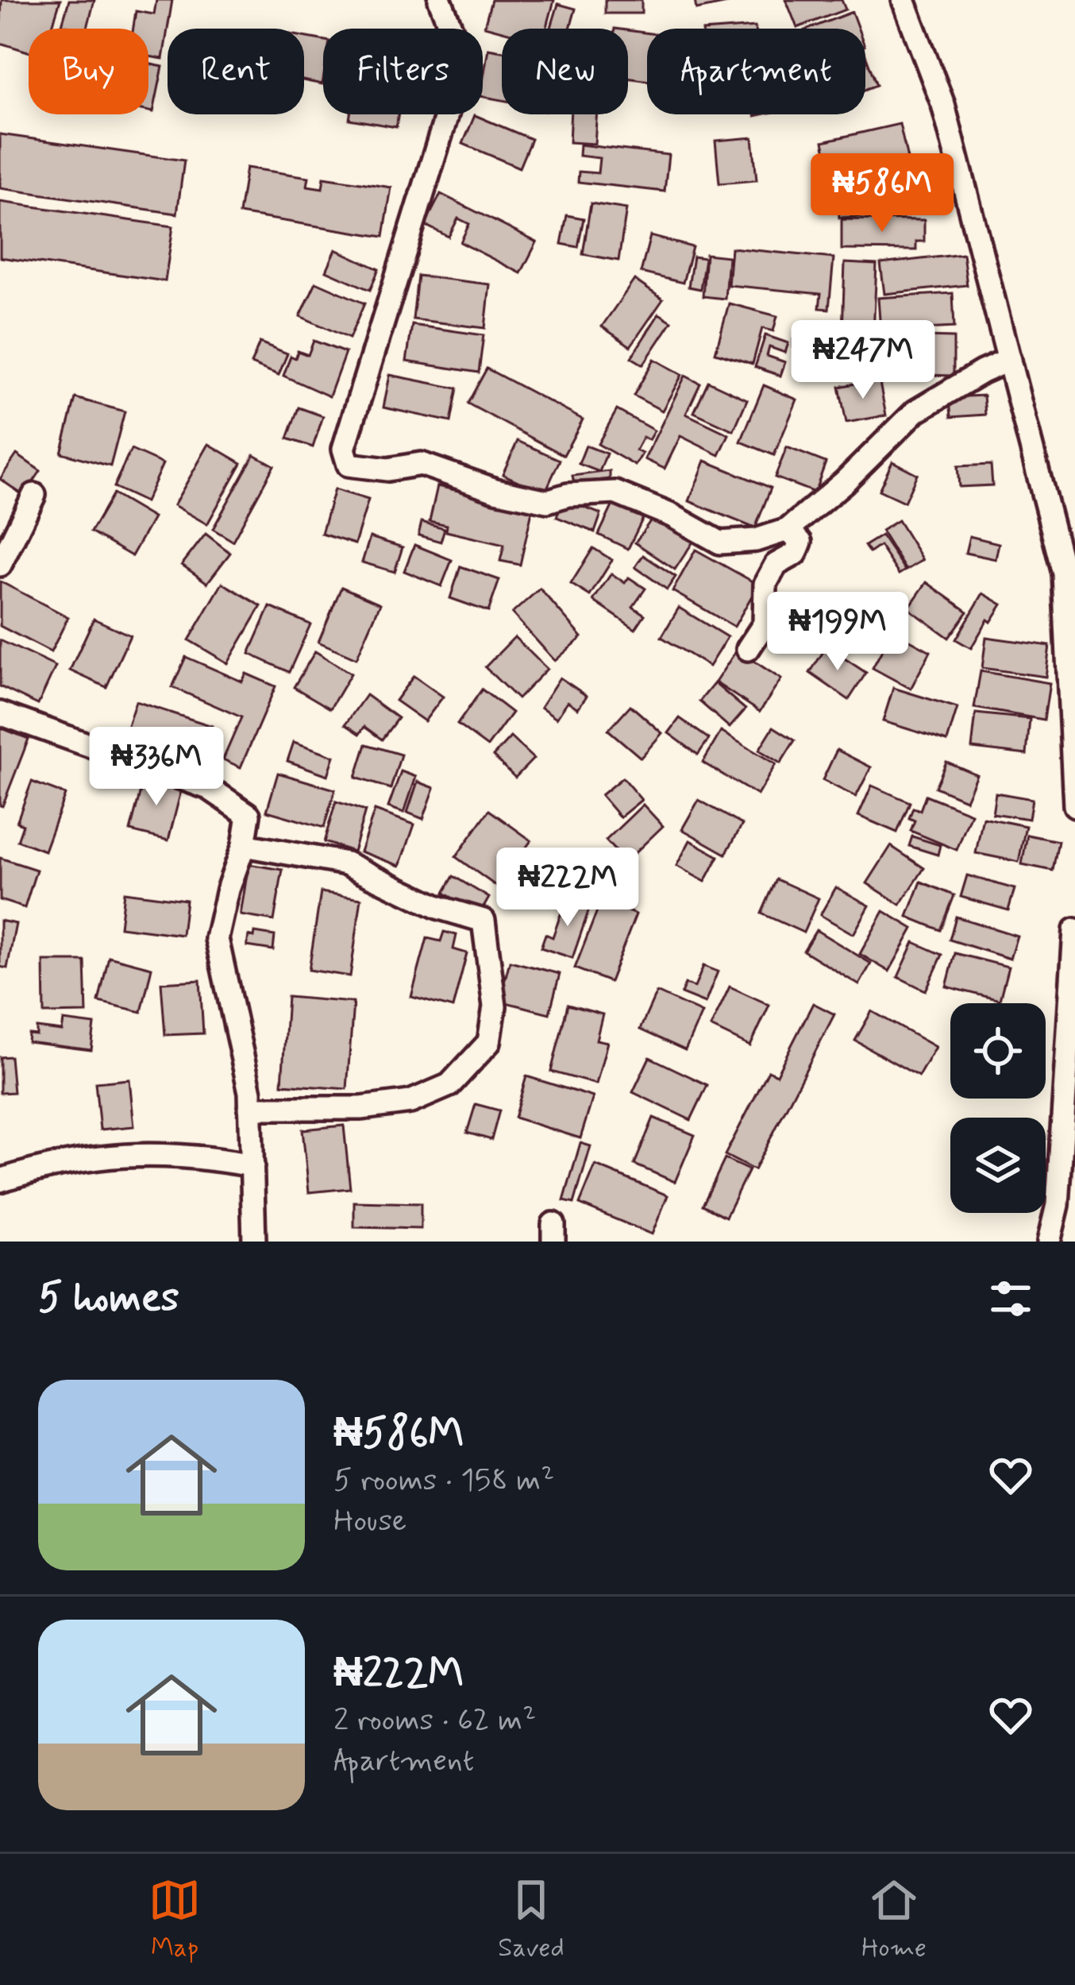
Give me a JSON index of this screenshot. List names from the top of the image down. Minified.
{"page":{"chip":["Buy","Rent","Filters","New","Apartment"],"price":["₦586M","₦247M","₦199M","₦336M","₦222M"],"heading":"5 homes","list":[{"name":"₦586M","note":"5 rooms · 158 m² · House"},{"name":"₦222M","note":"2 rooms · 62 m² · Apartment"}],"tabs":["Map","Saved","Home"]}}
